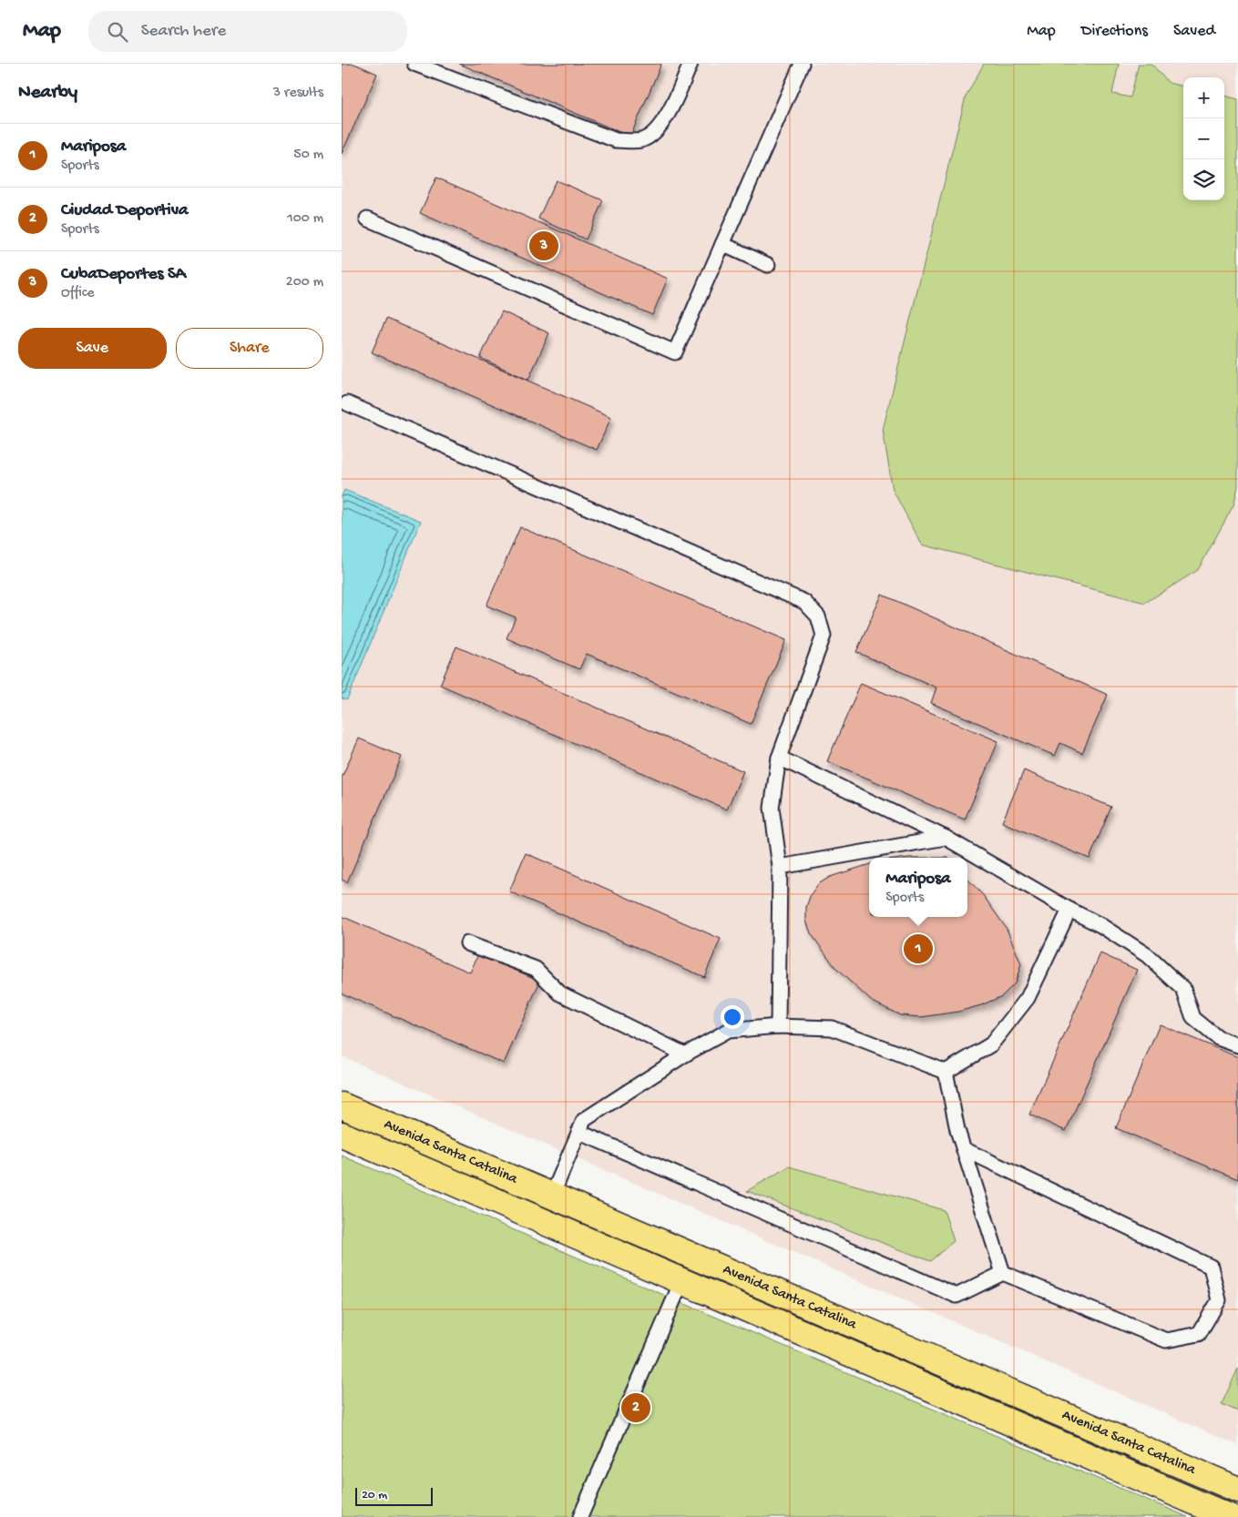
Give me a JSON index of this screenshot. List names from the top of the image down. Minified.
{"streets":{"main road":["Avenida Santa Catalina"]},"scale_bar":"20 m","page":{"header":"Map","search":"Search here","nav":["Map","Directions","Saved"],"heading":["Nearby","3 results"],"map_buttons":["+","−"],"list":[{"mark":"1","name":"Mariposa","note":"Sports","value":"50 m"},{"mark":"2","name":"Ciudad Deportiva","note":"Sports","value":"100 m"},{"mark":"3","name":"CubaDeportes SA","note":"Office","value":"200 m"}],"pins":["3","1","2"],"buttons":["Save","Share"],"popup":["Mariposa","Sports"],"scale":"20 m"}}
